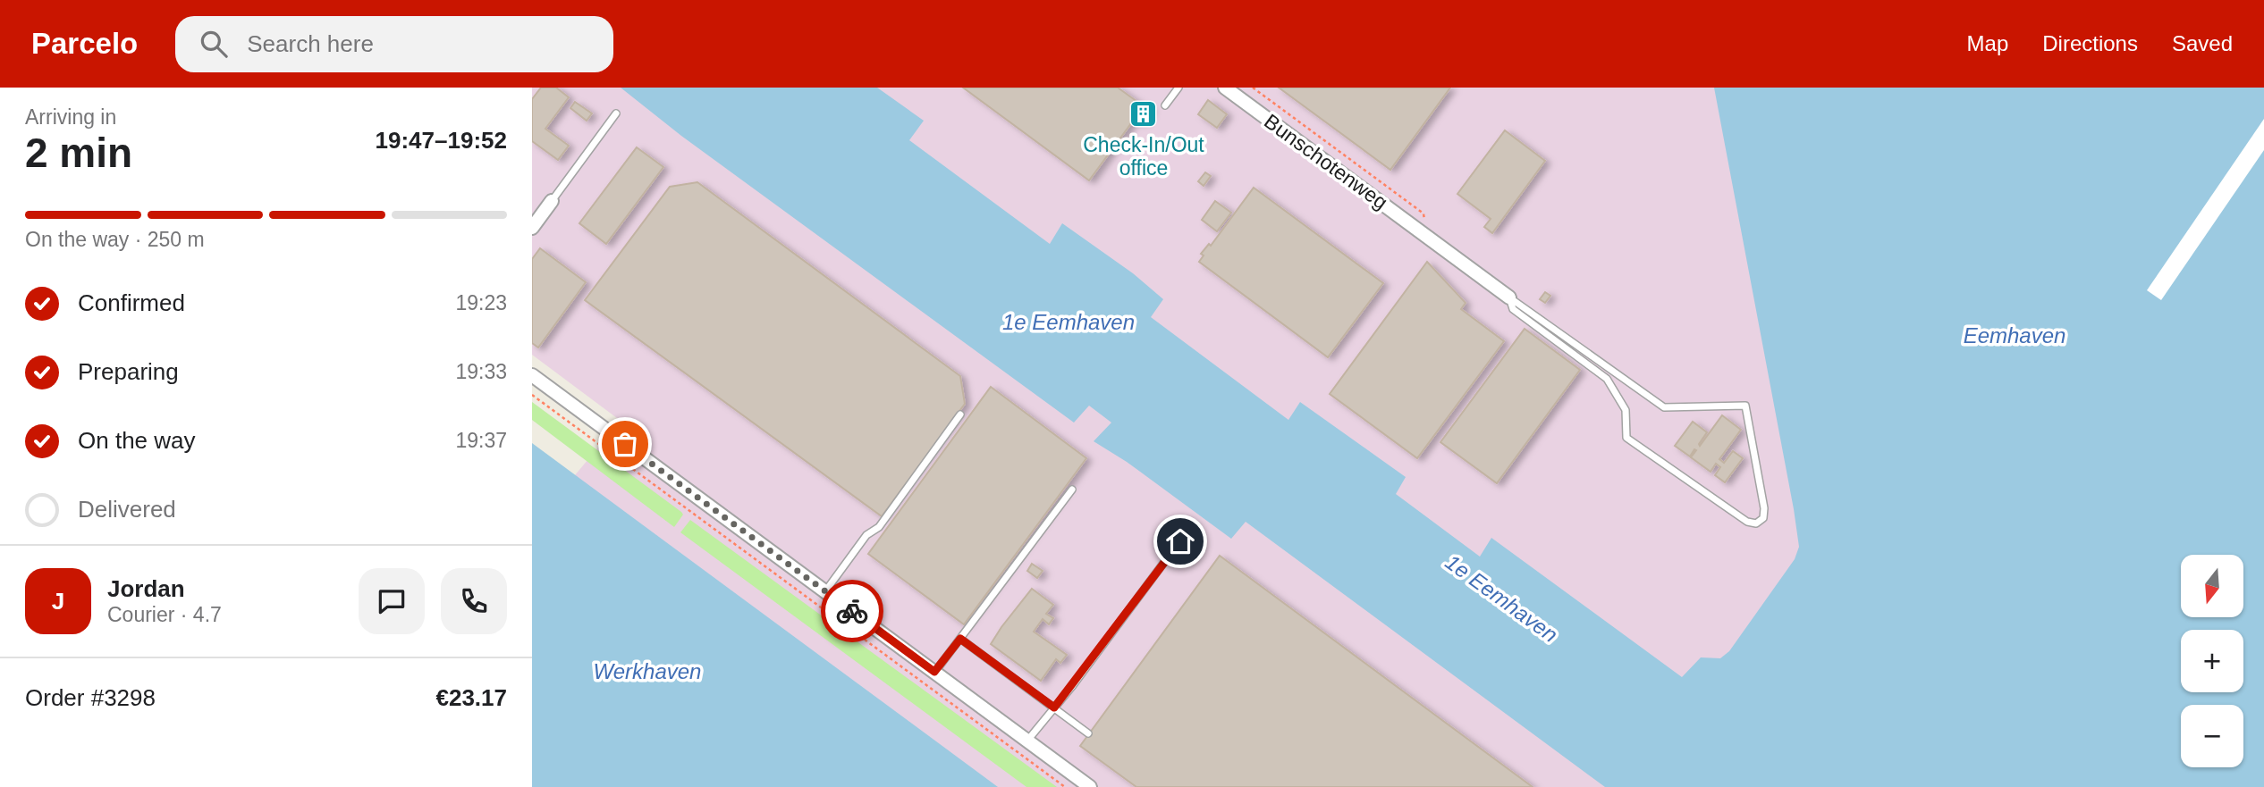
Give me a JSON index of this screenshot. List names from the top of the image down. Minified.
{"streets":{"street":["Bunschotenweg"]},"water":["1e Eemhaven","Eemhaven","Werkhaven"],"places":{"building":["Check-In/Out office"]},"north":"bottom","page":{"header":"Parcelo","search":"Search here","nav":["Map","Directions","Saved"],"heading":["2 min","Arriving in","19:47–19:52"],"panel":["Jordan","Courier · 4.7","Order #3298","€23.17"],"bar":"On the way · 250 m","list":[["Confirmed","19:23"],["Preparing","19:33"],["On the way","19:37"],"Delivered"],"map_buttons":["+","−"],"round":"J"}}
